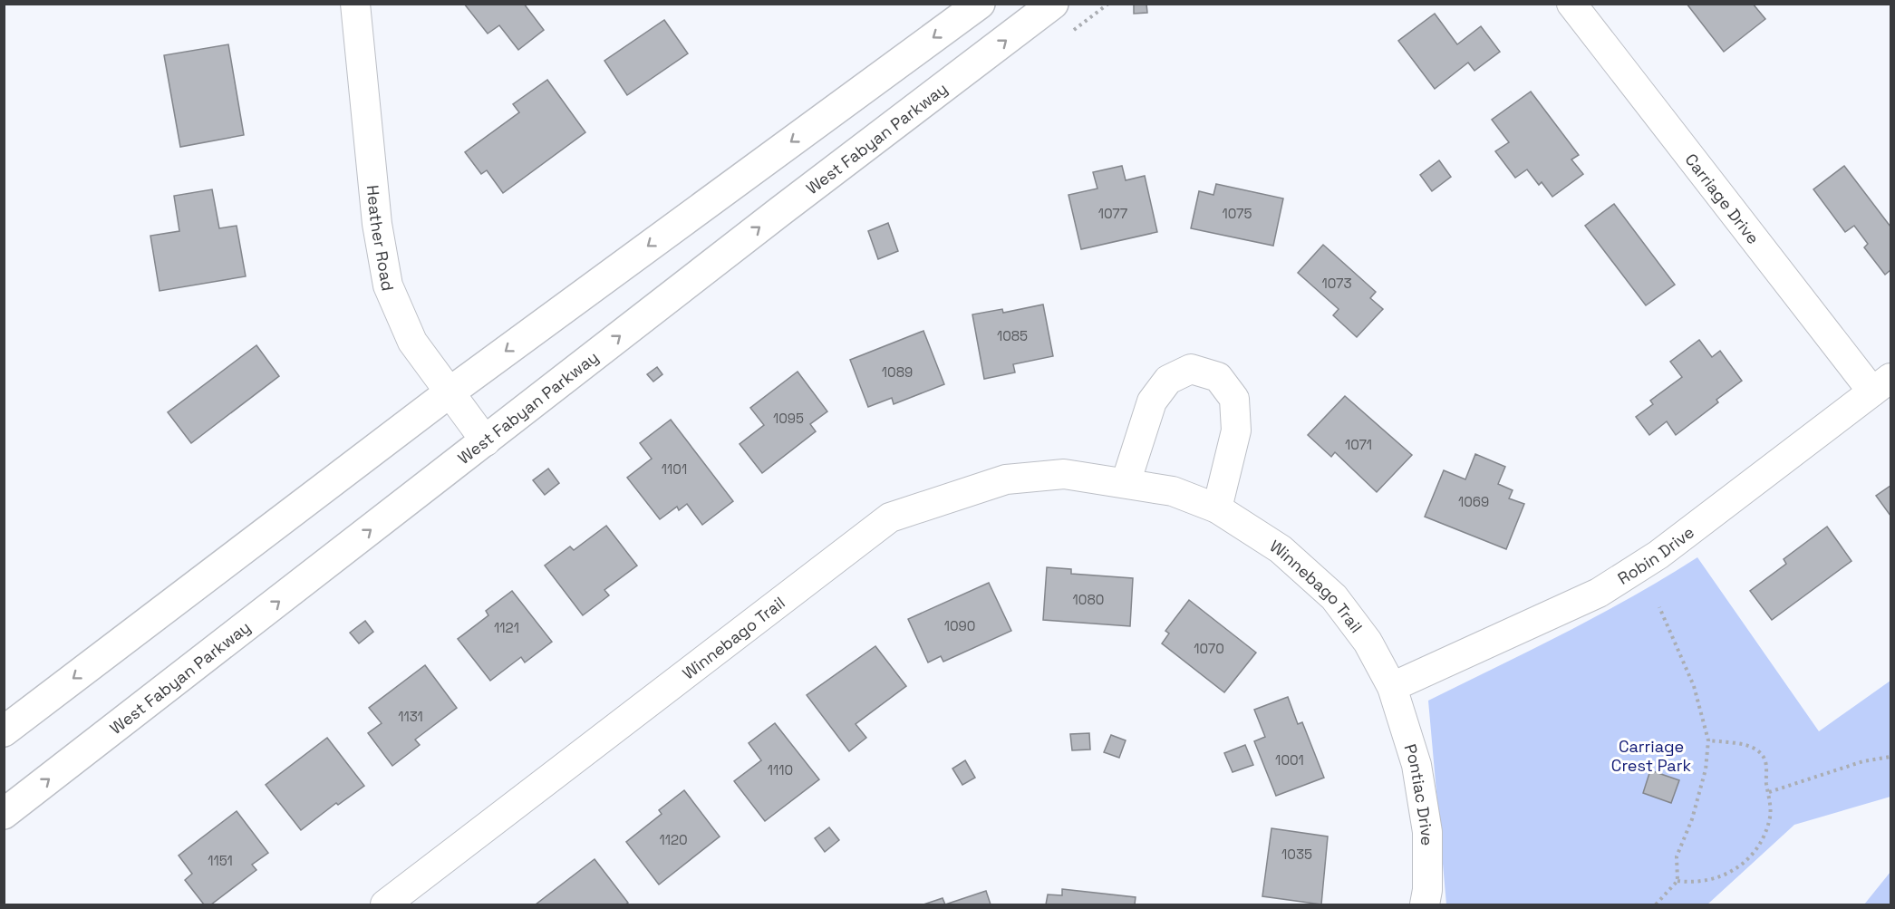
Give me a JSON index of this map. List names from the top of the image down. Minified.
{"streets":{"main road":["West Fabyan Parkway"],"street":["Carriage Drive","Heather Road","Robin Drive","Winnebago Trail","Pontiac Drive"]},"crossings":[["West Fabyan Parkway","Heather Road"],["Carriage Drive","Robin Drive"],["Robin Drive","Winnebago Trail"],["Robin Drive","Pontiac Drive"],["Winnebago Trail","Pontiac Drive"]],"parks":["Carriage Crest Park"],"house_numbers":["1077","1075","1073","1085","1089","1095","1071","1101","1069","1080","1090","1121","1070","1131","1001","1110","1120","1035","1151"]}
